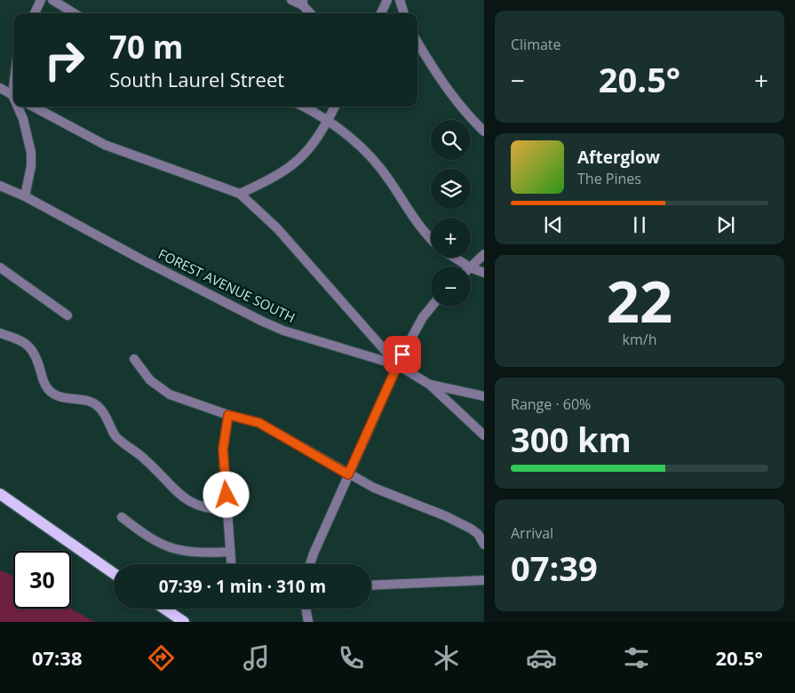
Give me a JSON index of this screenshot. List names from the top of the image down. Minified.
{"streets":{"street":["FOREST AVENUE SOUTH"]},"page":{"tile":["Climate",["22","km/h"],["Range · 60%","300 km"],["Arrival","07:39"]],"turn":["70 m","South Laurel Street"],"heat":["−","20.5°","+"],"map_buttons":["+","−"],"song":["Afterglow","The Pines"],"limit":"30","trip":"07:39 · 1 min · 310 m","tabs":["07:38","20.5°"]}}
